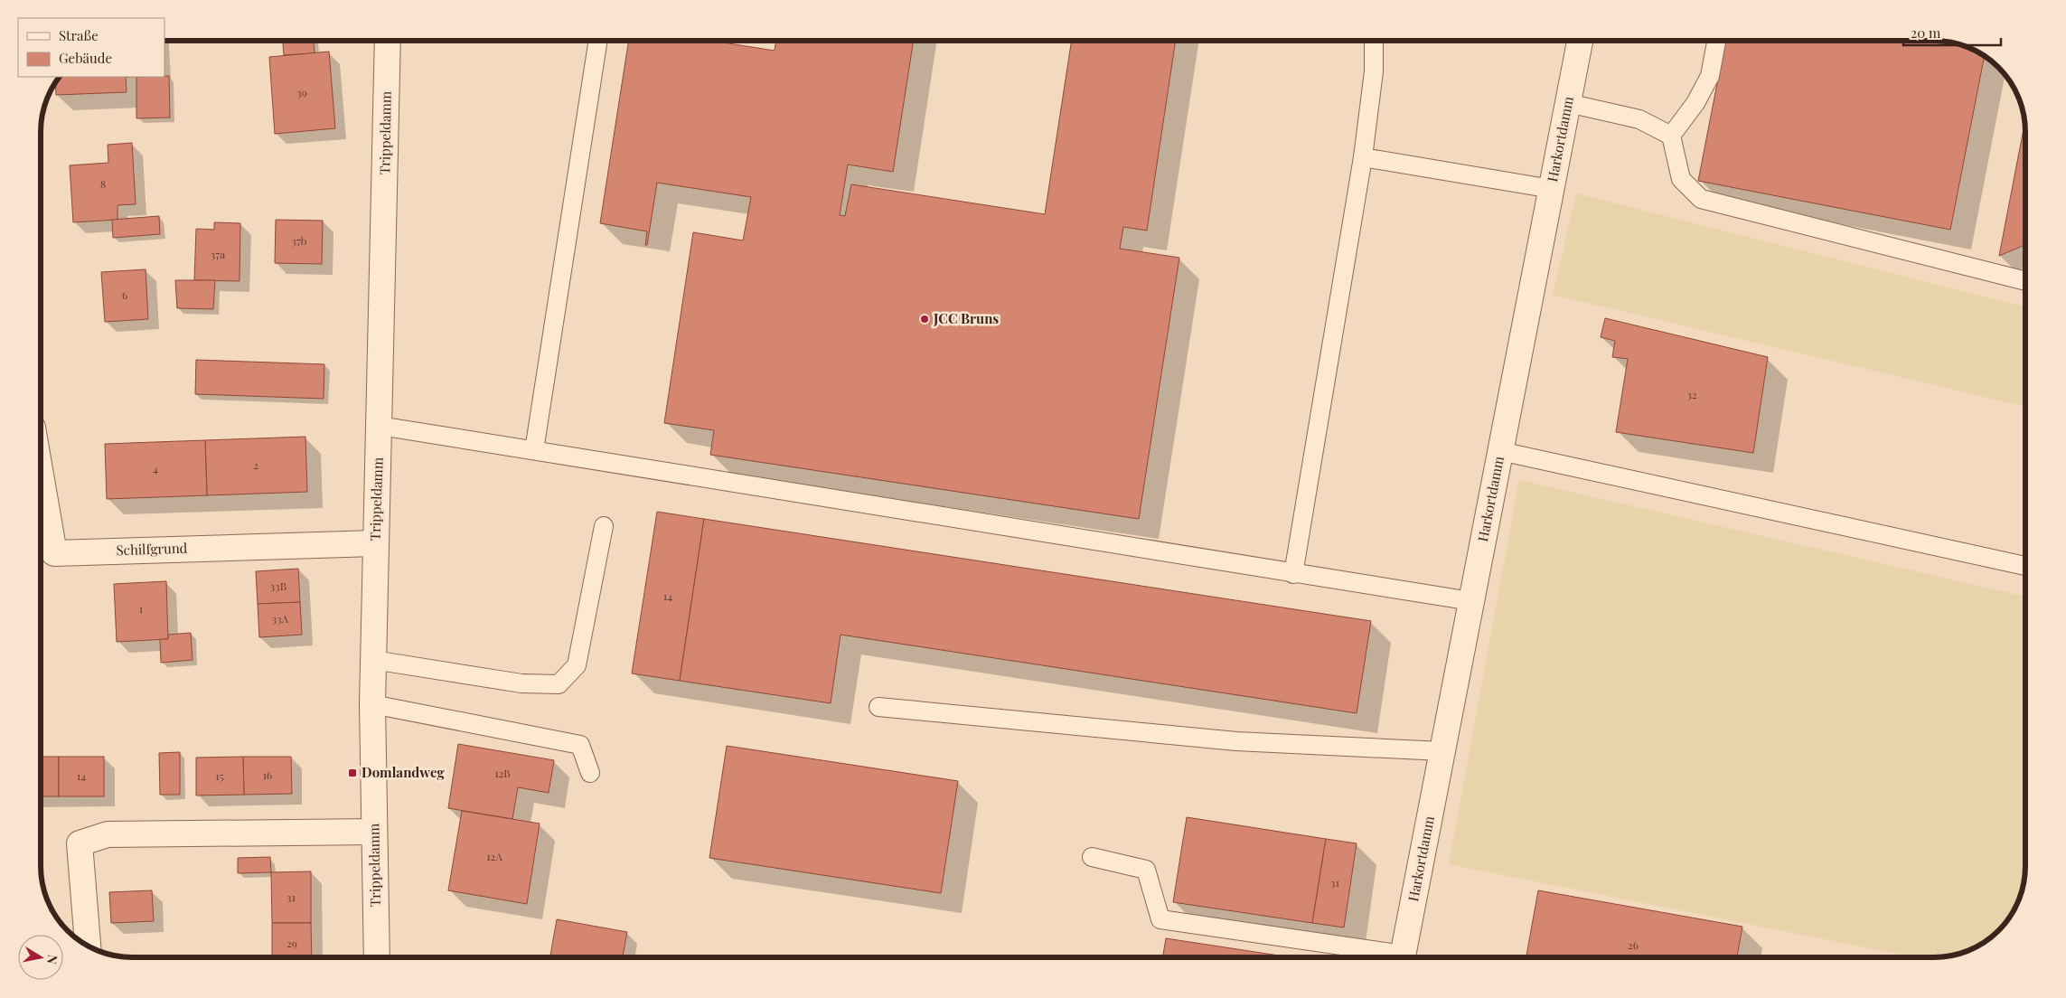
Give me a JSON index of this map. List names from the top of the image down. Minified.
{"streets":{"street":["Trippeldamm","Harkortdamm","Schilfgrund"]},"crossings":[["Trippeldamm","Schilfgrund"]],"places":{"other":["JCC Bruns"],"transit":["Domlandweg"]},"house_numbers":["39","8","37b","37a","6","32","2","4","33B","14","1","33A","12B","16","14","15","12A","31","31","29","26"],"legend":["Straße","Gebäude"],"scale_bar":"20 m","north":"right"}
